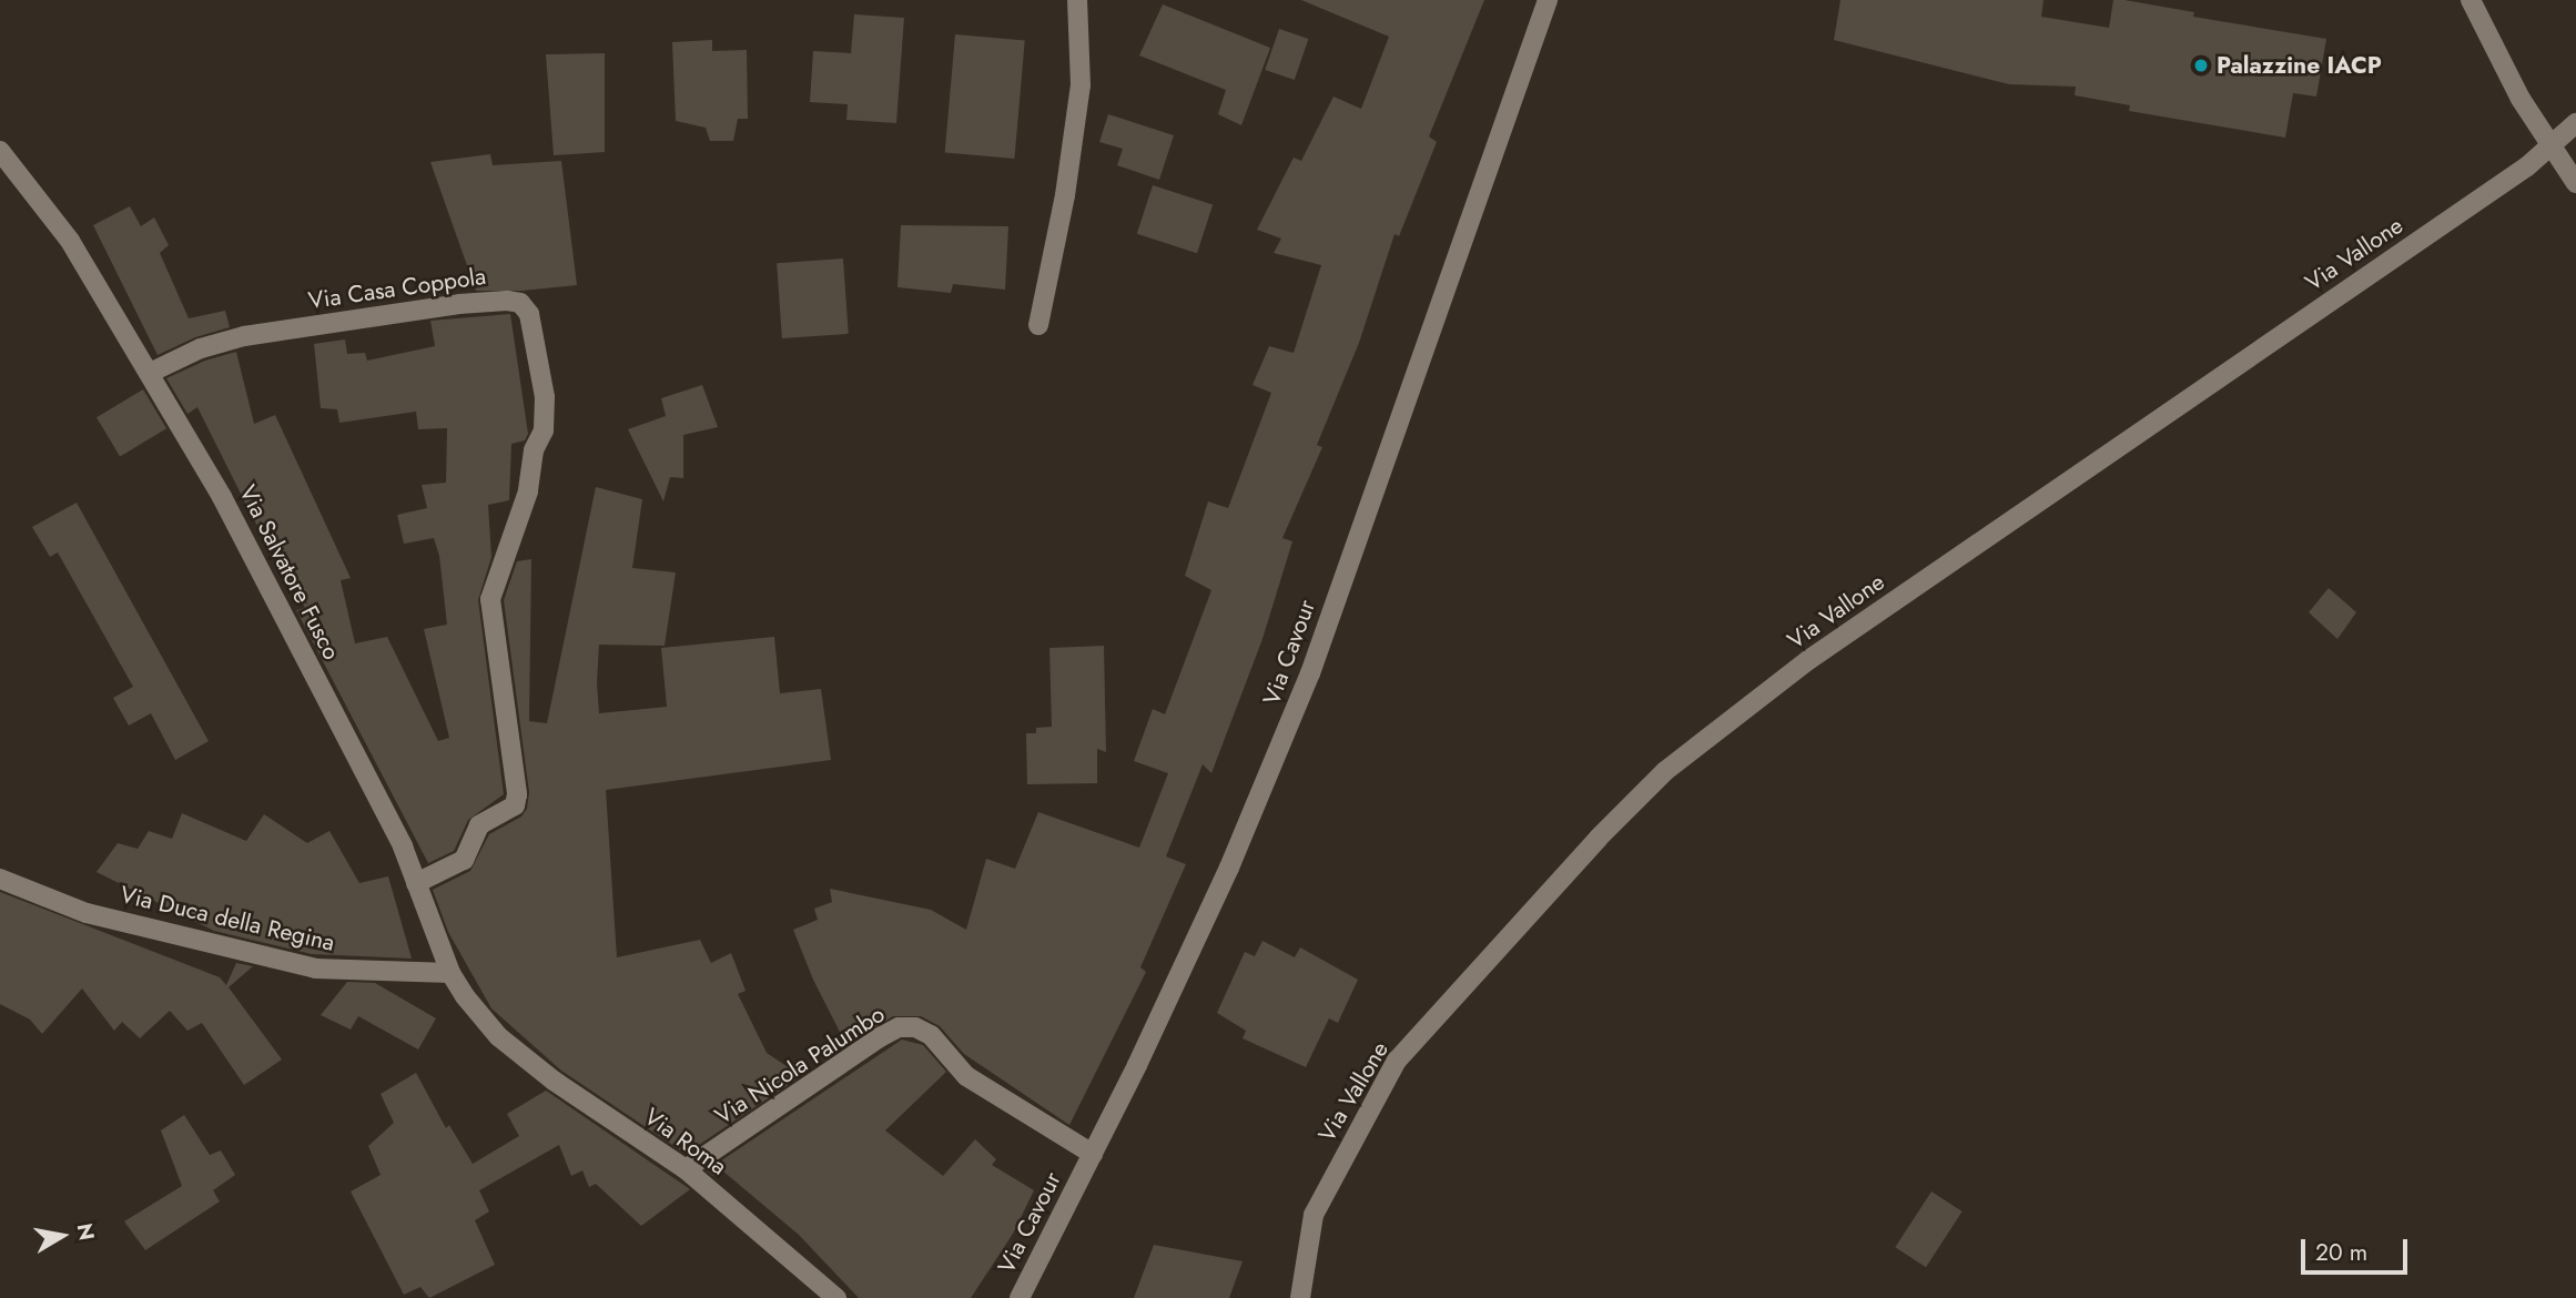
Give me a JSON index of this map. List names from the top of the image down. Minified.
{"streets":{"street":["Via Vallone","Via Casa Coppola","Via Salvatore Fusco","Via Cavour","Via Duca della Regina","Via Nicola Palumbo","Via Roma"]},"crossings":[["Via Casa Coppola","Via Salvatore Fusco"],["Via Salvatore Fusco","Via Duca della Regina"],["Via Salvatore Fusco","Via Roma"],["Via Cavour","Via Nicola Palumbo"],["Via Nicola Palumbo","Via Roma"]],"places":["Palazzine IACP"],"scale_bar":"20 m","north":"right"}
